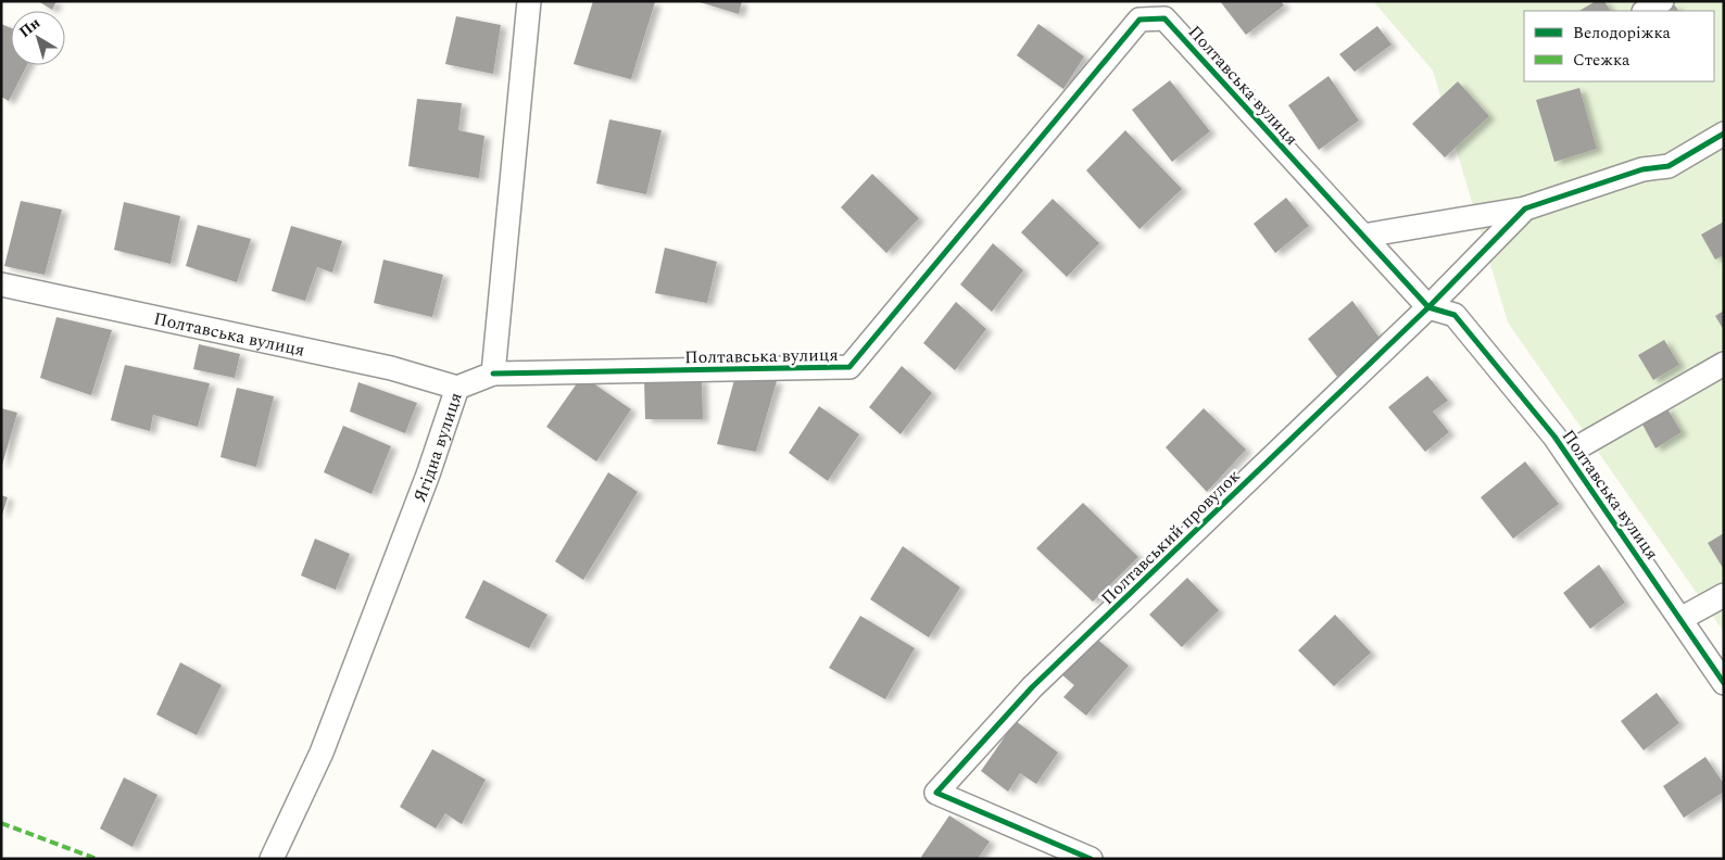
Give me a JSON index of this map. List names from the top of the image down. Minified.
{"streets":{"street":["Полтавська вулиця","Ягідна вулиця","Полтавський провулок"]},"crossings":[["Полтавська вулиця","Ягідна вулиця"],["Полтавська вулиця","Полтавський провулок"]],"legend":["Велодоріжка","Стежка"],"north":"top left"}
